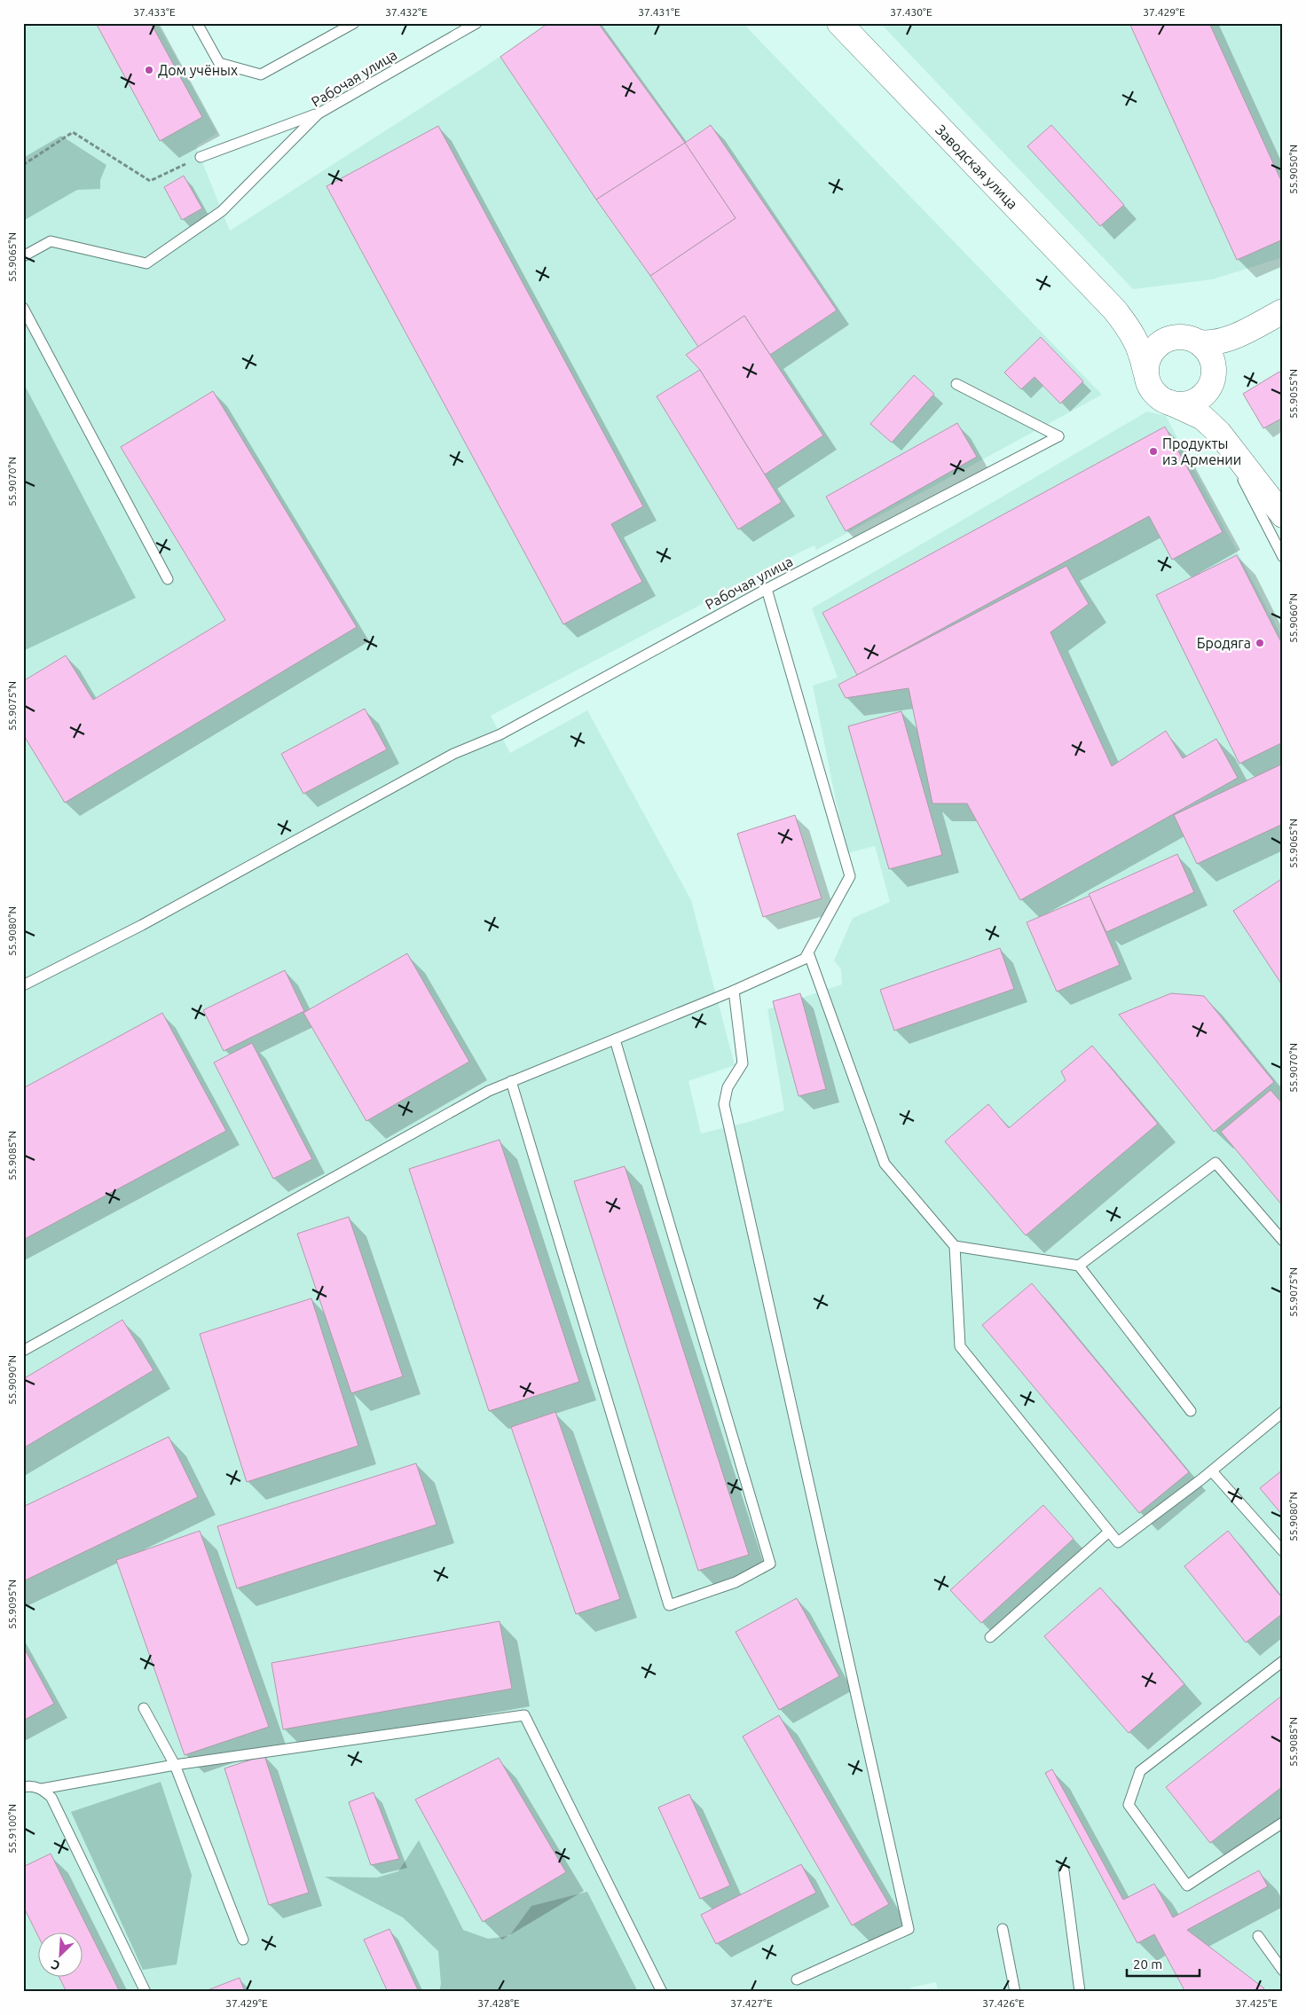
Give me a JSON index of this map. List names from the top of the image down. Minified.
{"streets":{"street":["Заводская улица"],"lane":["Рабочая улица"]},"places":["Дом учёных","Продукты из Армении","Бродяга"],"scale_bar":"20 m","north":"bottom left","coordinates":["37.433°E","37.432°E","37.431°E","37.430°E","37.429°E","55.9050°N","55.9065°N","55.9055°N","55.9070°N","55.9060°N","55.9075°N","55.9080°N","55.9085°N","55.9090°N","55.9095°N","55.9100°N","37.428°E","37.427°E","37.426°E","37.425°E"]}
